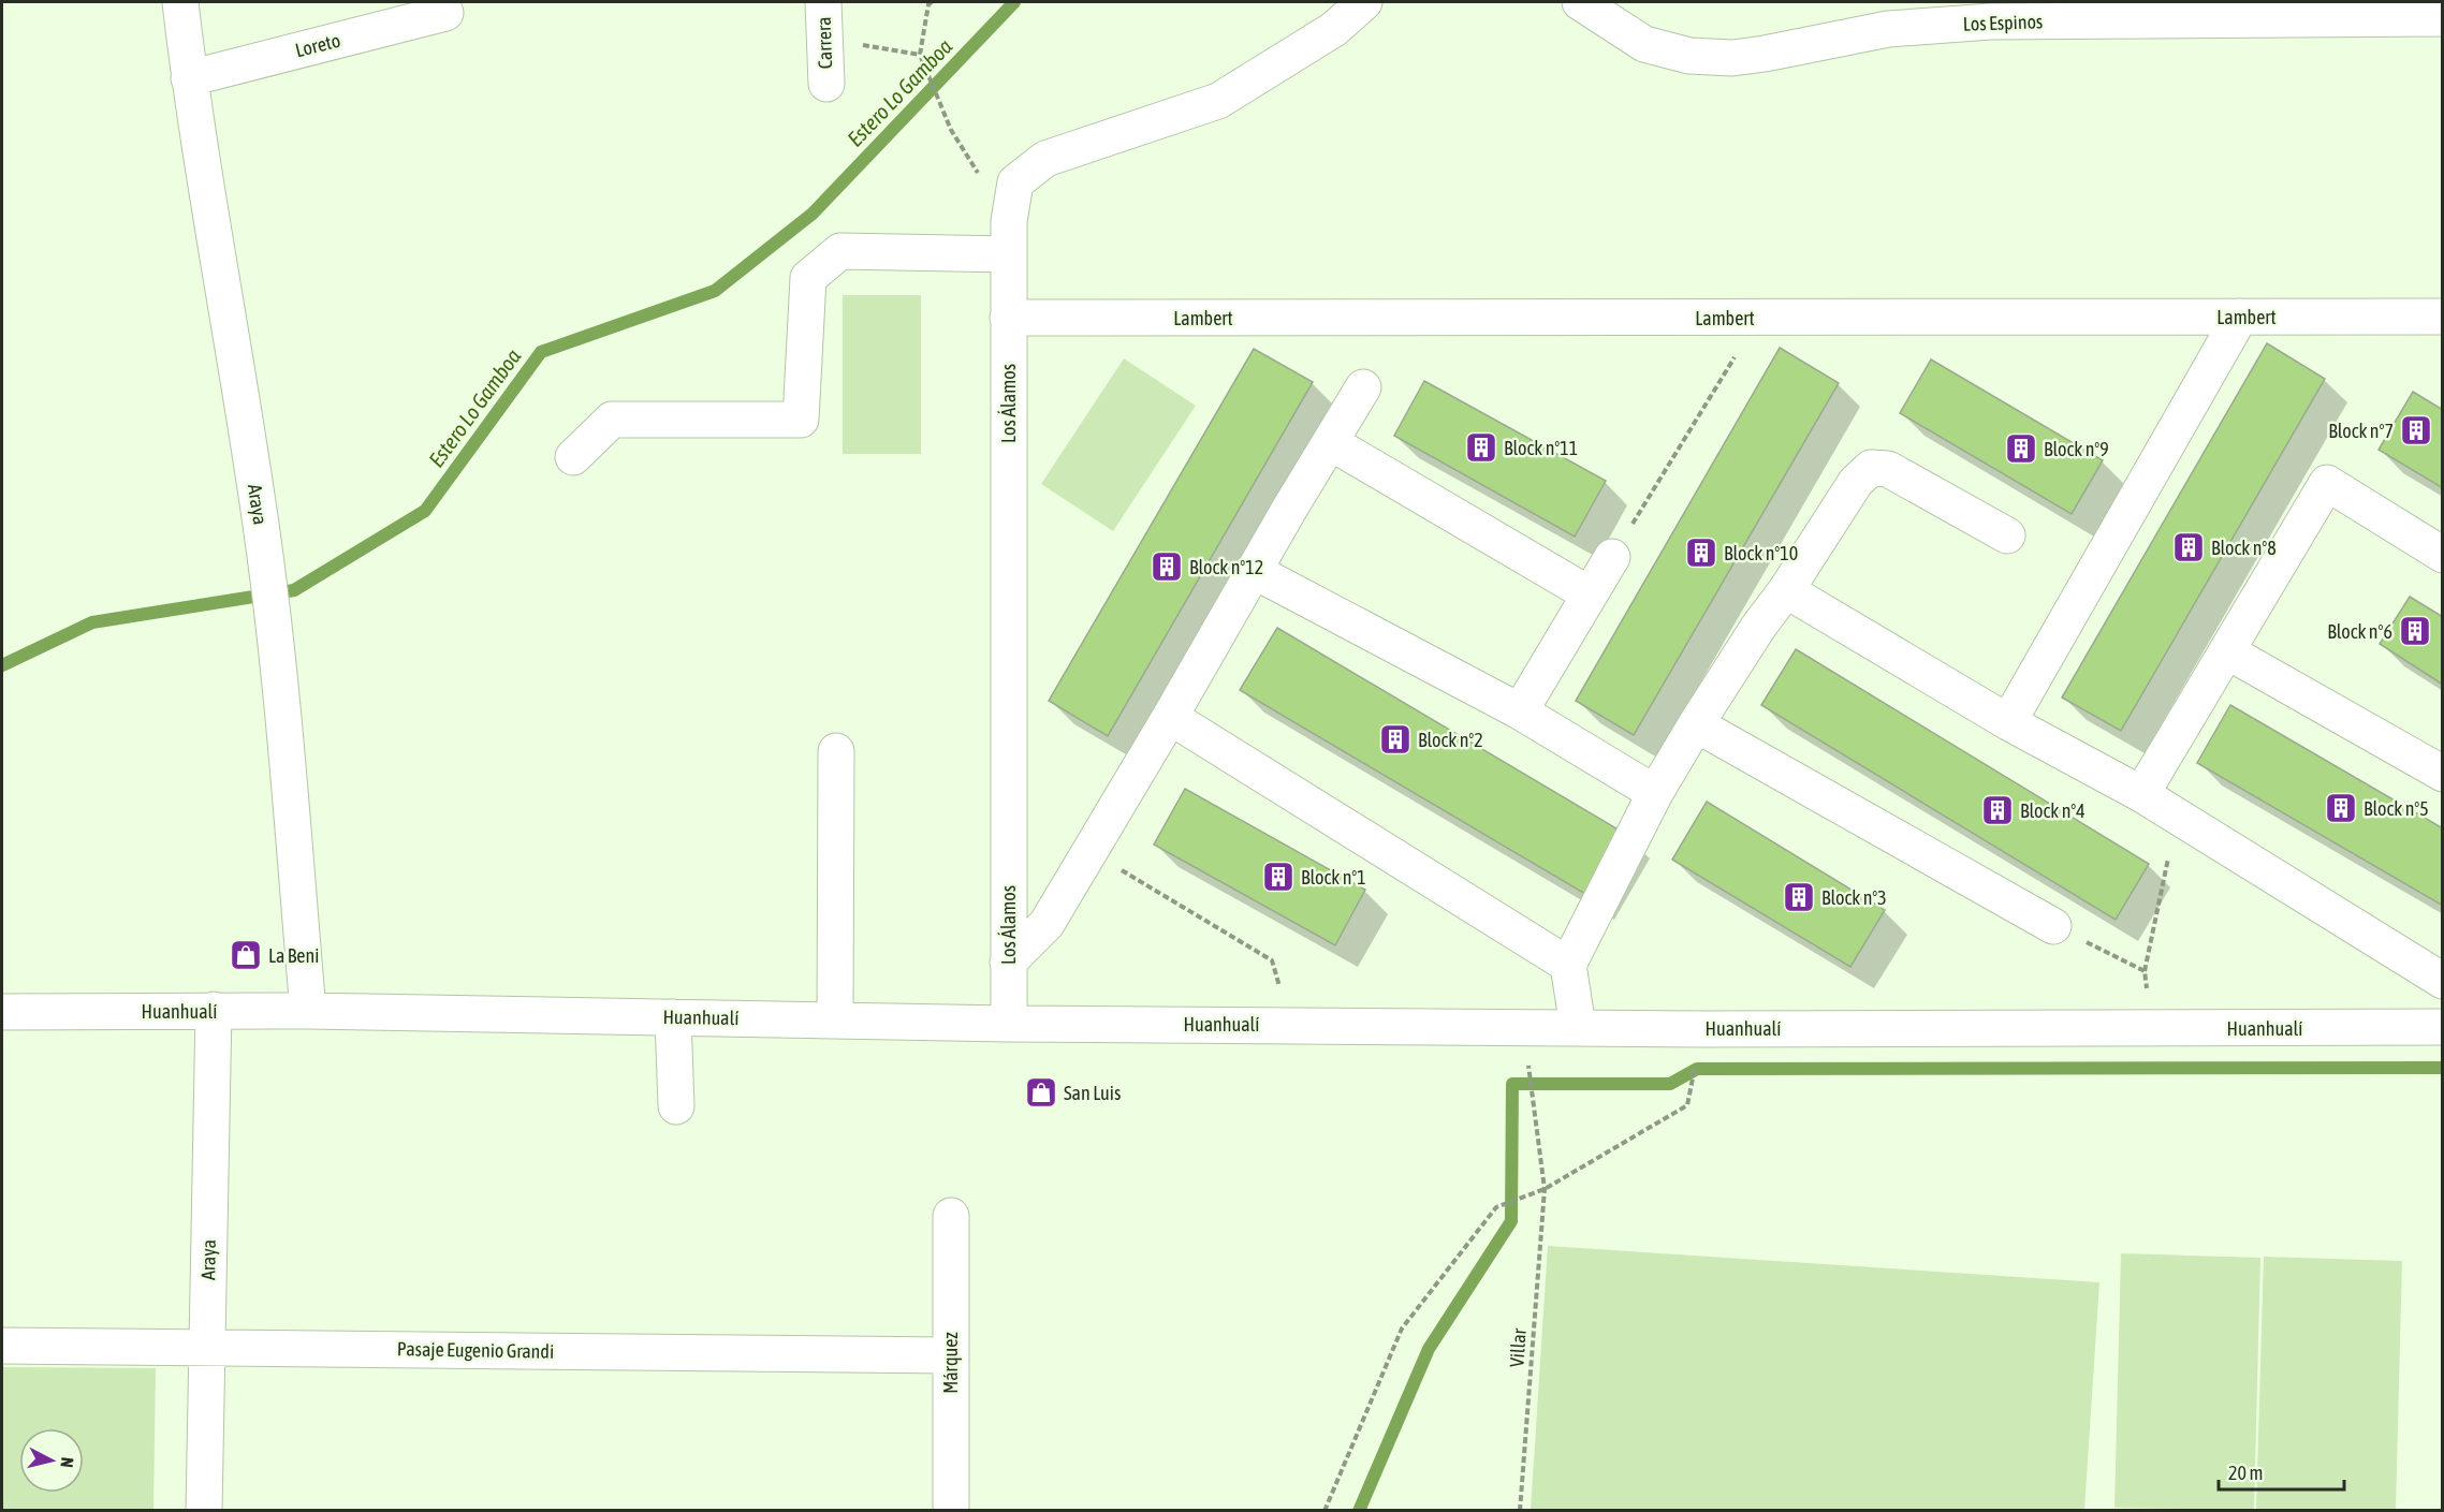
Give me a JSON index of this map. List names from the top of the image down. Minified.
{"streets":{"street":["Los Espinos","Carrera","Loreto","Lambert","Los Álamos","Araya","Huanhualí","Pasaje Eugenio Grandi","Márquez"],"path":["Villar"]},"crossings":[["Loreto","Araya"],["Lambert","Los Álamos"],["Los Álamos","Huanhualí"],["Araya","Huanhualí"],["Araya","Pasaje Eugenio Grandi"],["Pasaje Eugenio Grandi","Márquez"]],"water":["Estero Lo Gamboa"],"places":{"building":["Block n°7","Block n°11","Block n°9","Block n°8","Block n°10","Block n°12","Block n°6","Block n°2","Block n°5","Block n°4","Block n°1","Block n°3"],"shop":["La Beni","San Luis"]},"scale_bar":"20 m","north":"right"}
